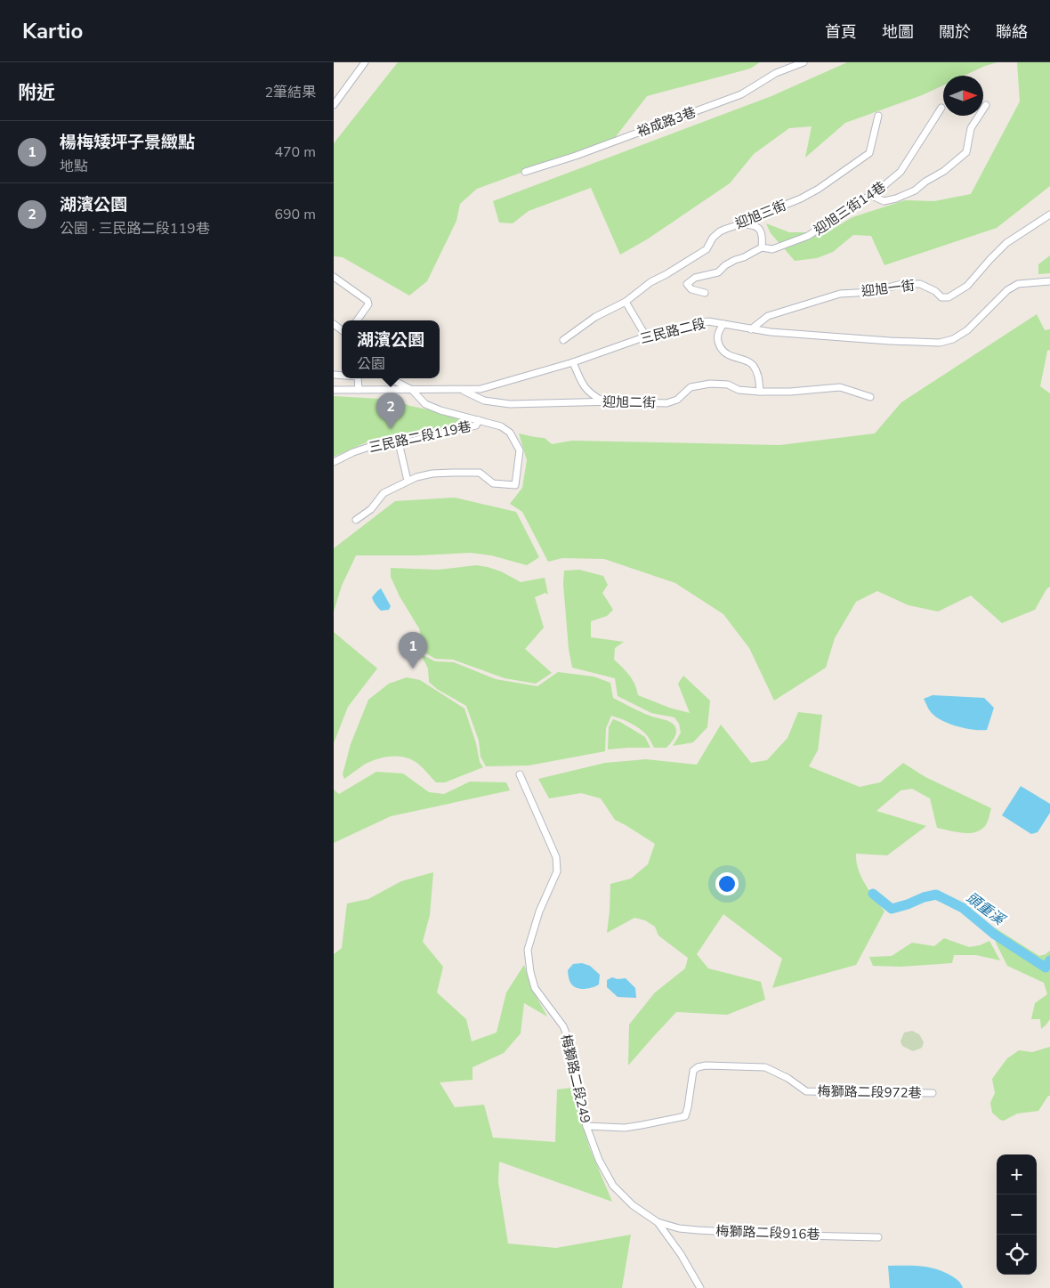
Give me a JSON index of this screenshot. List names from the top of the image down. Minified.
{"streets":{"street":["裕成路3巷","迎旭三街14巷","迎旭三街","迎旭一街","三民路二段","迎旭二街","三民路二段119巷","梅獅路二段249","梅獅路二段972巷","梅獅路二段916巷"]},"crossings":[["迎旭一街","三民路二段"],["三民路二段","迎旭二街"],["梅獅路二段249","梅獅路二段972巷"],["梅獅路二段249","梅獅路二段916巷"]],"water":["頭重溪"],"north":"right","page":{"header":"Kartio","nav":["首頁","地圖","關於","聯絡"],"heading":["附近","2筆結果"],"list":[{"mark":"1","name":"楊梅矮坪子景緻點","note":"地點","value":"470 m"},{"mark":"2","name":"湖濱公園","note":"公園 · 三民路二段119巷","value":"690 m"}],"popup":["湖濱公園","公園"],"pins":["2","1"],"map_buttons":["+","−"]}}
